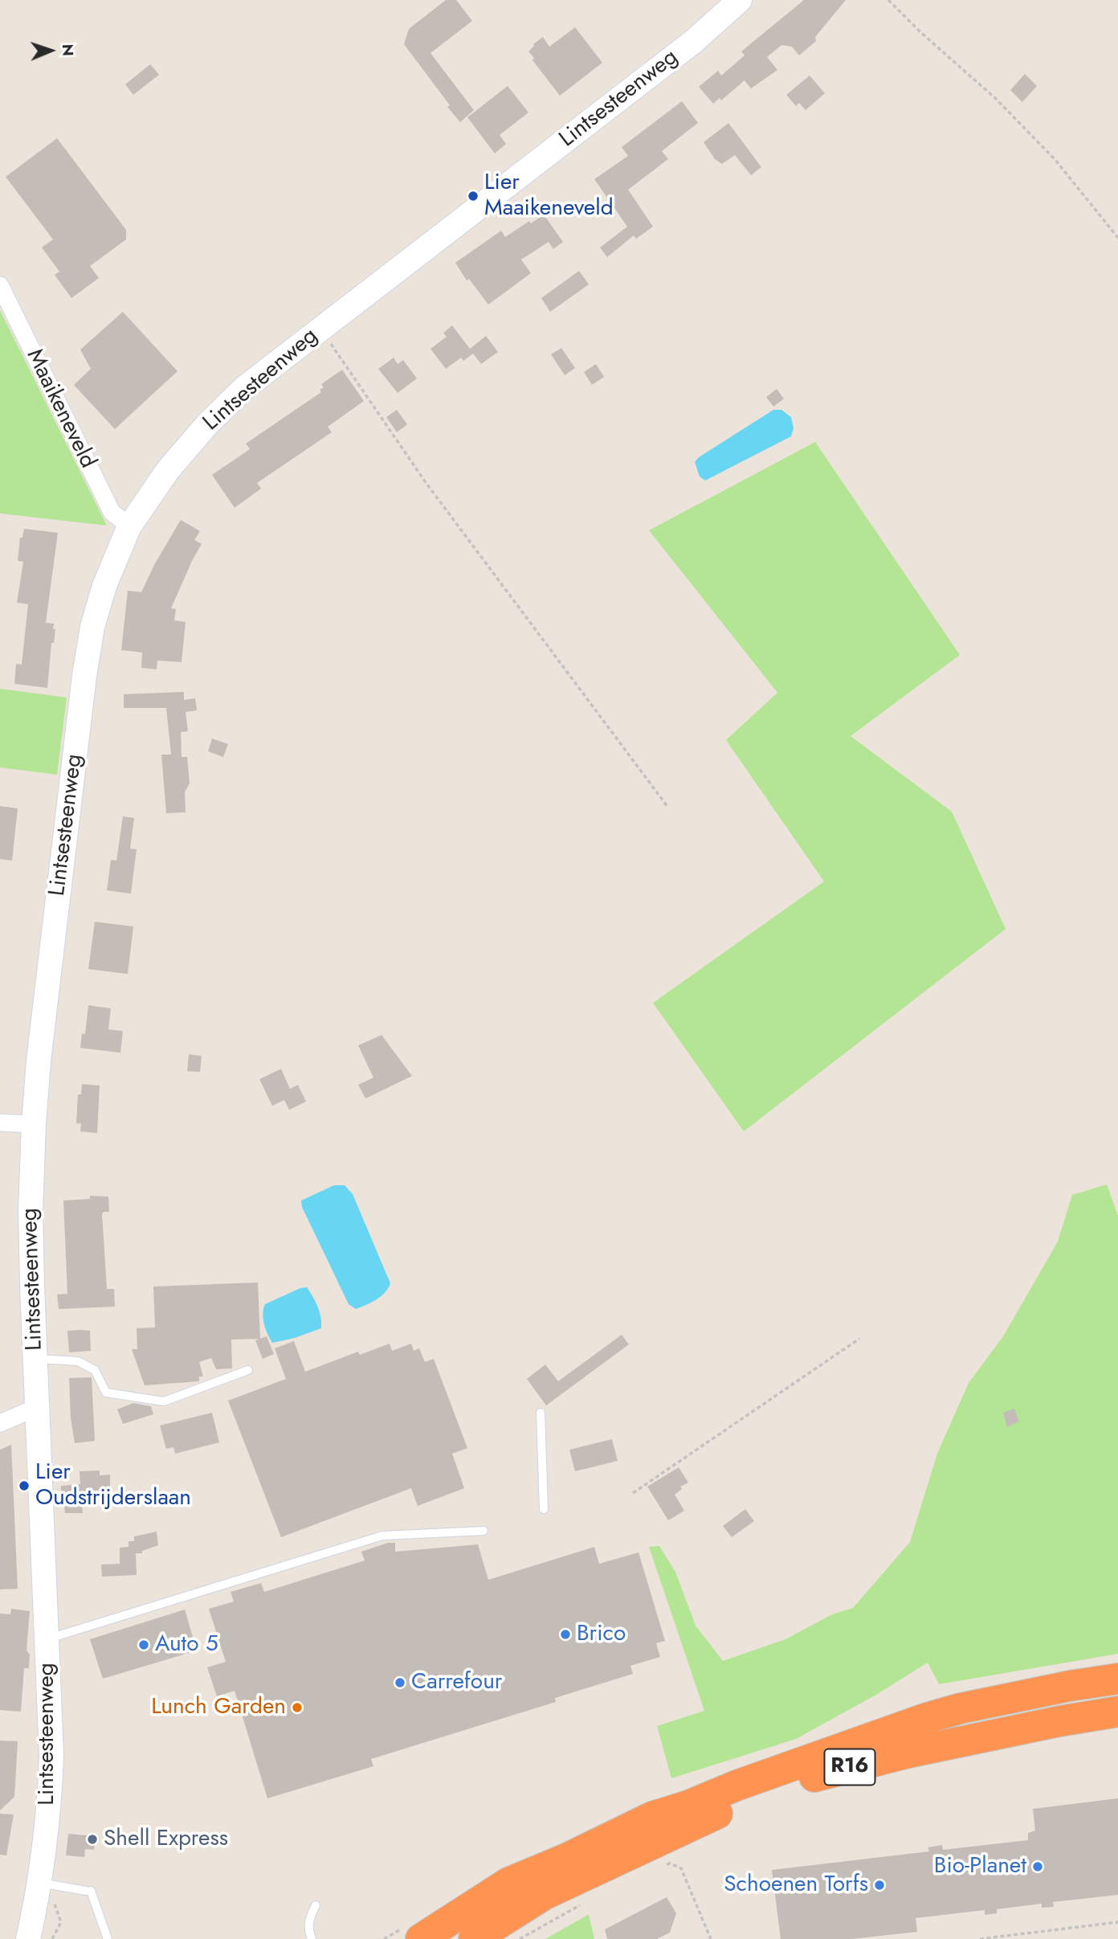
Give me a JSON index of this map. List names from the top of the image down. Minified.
{"streets":{"highway":["R16"],"street":["Lintsesteenweg","Maaikeneveld"]},"crossings":[["Lintsesteenweg","Maaikeneveld"]],"places":["Lier Maaikeneveld","Lier Oudstrijderslaan","Brico","Auto 5","Carrefour","Lunch Garden","Shell Express","Bio-Planet","Schoenen Torfs"],"north":"right"}
